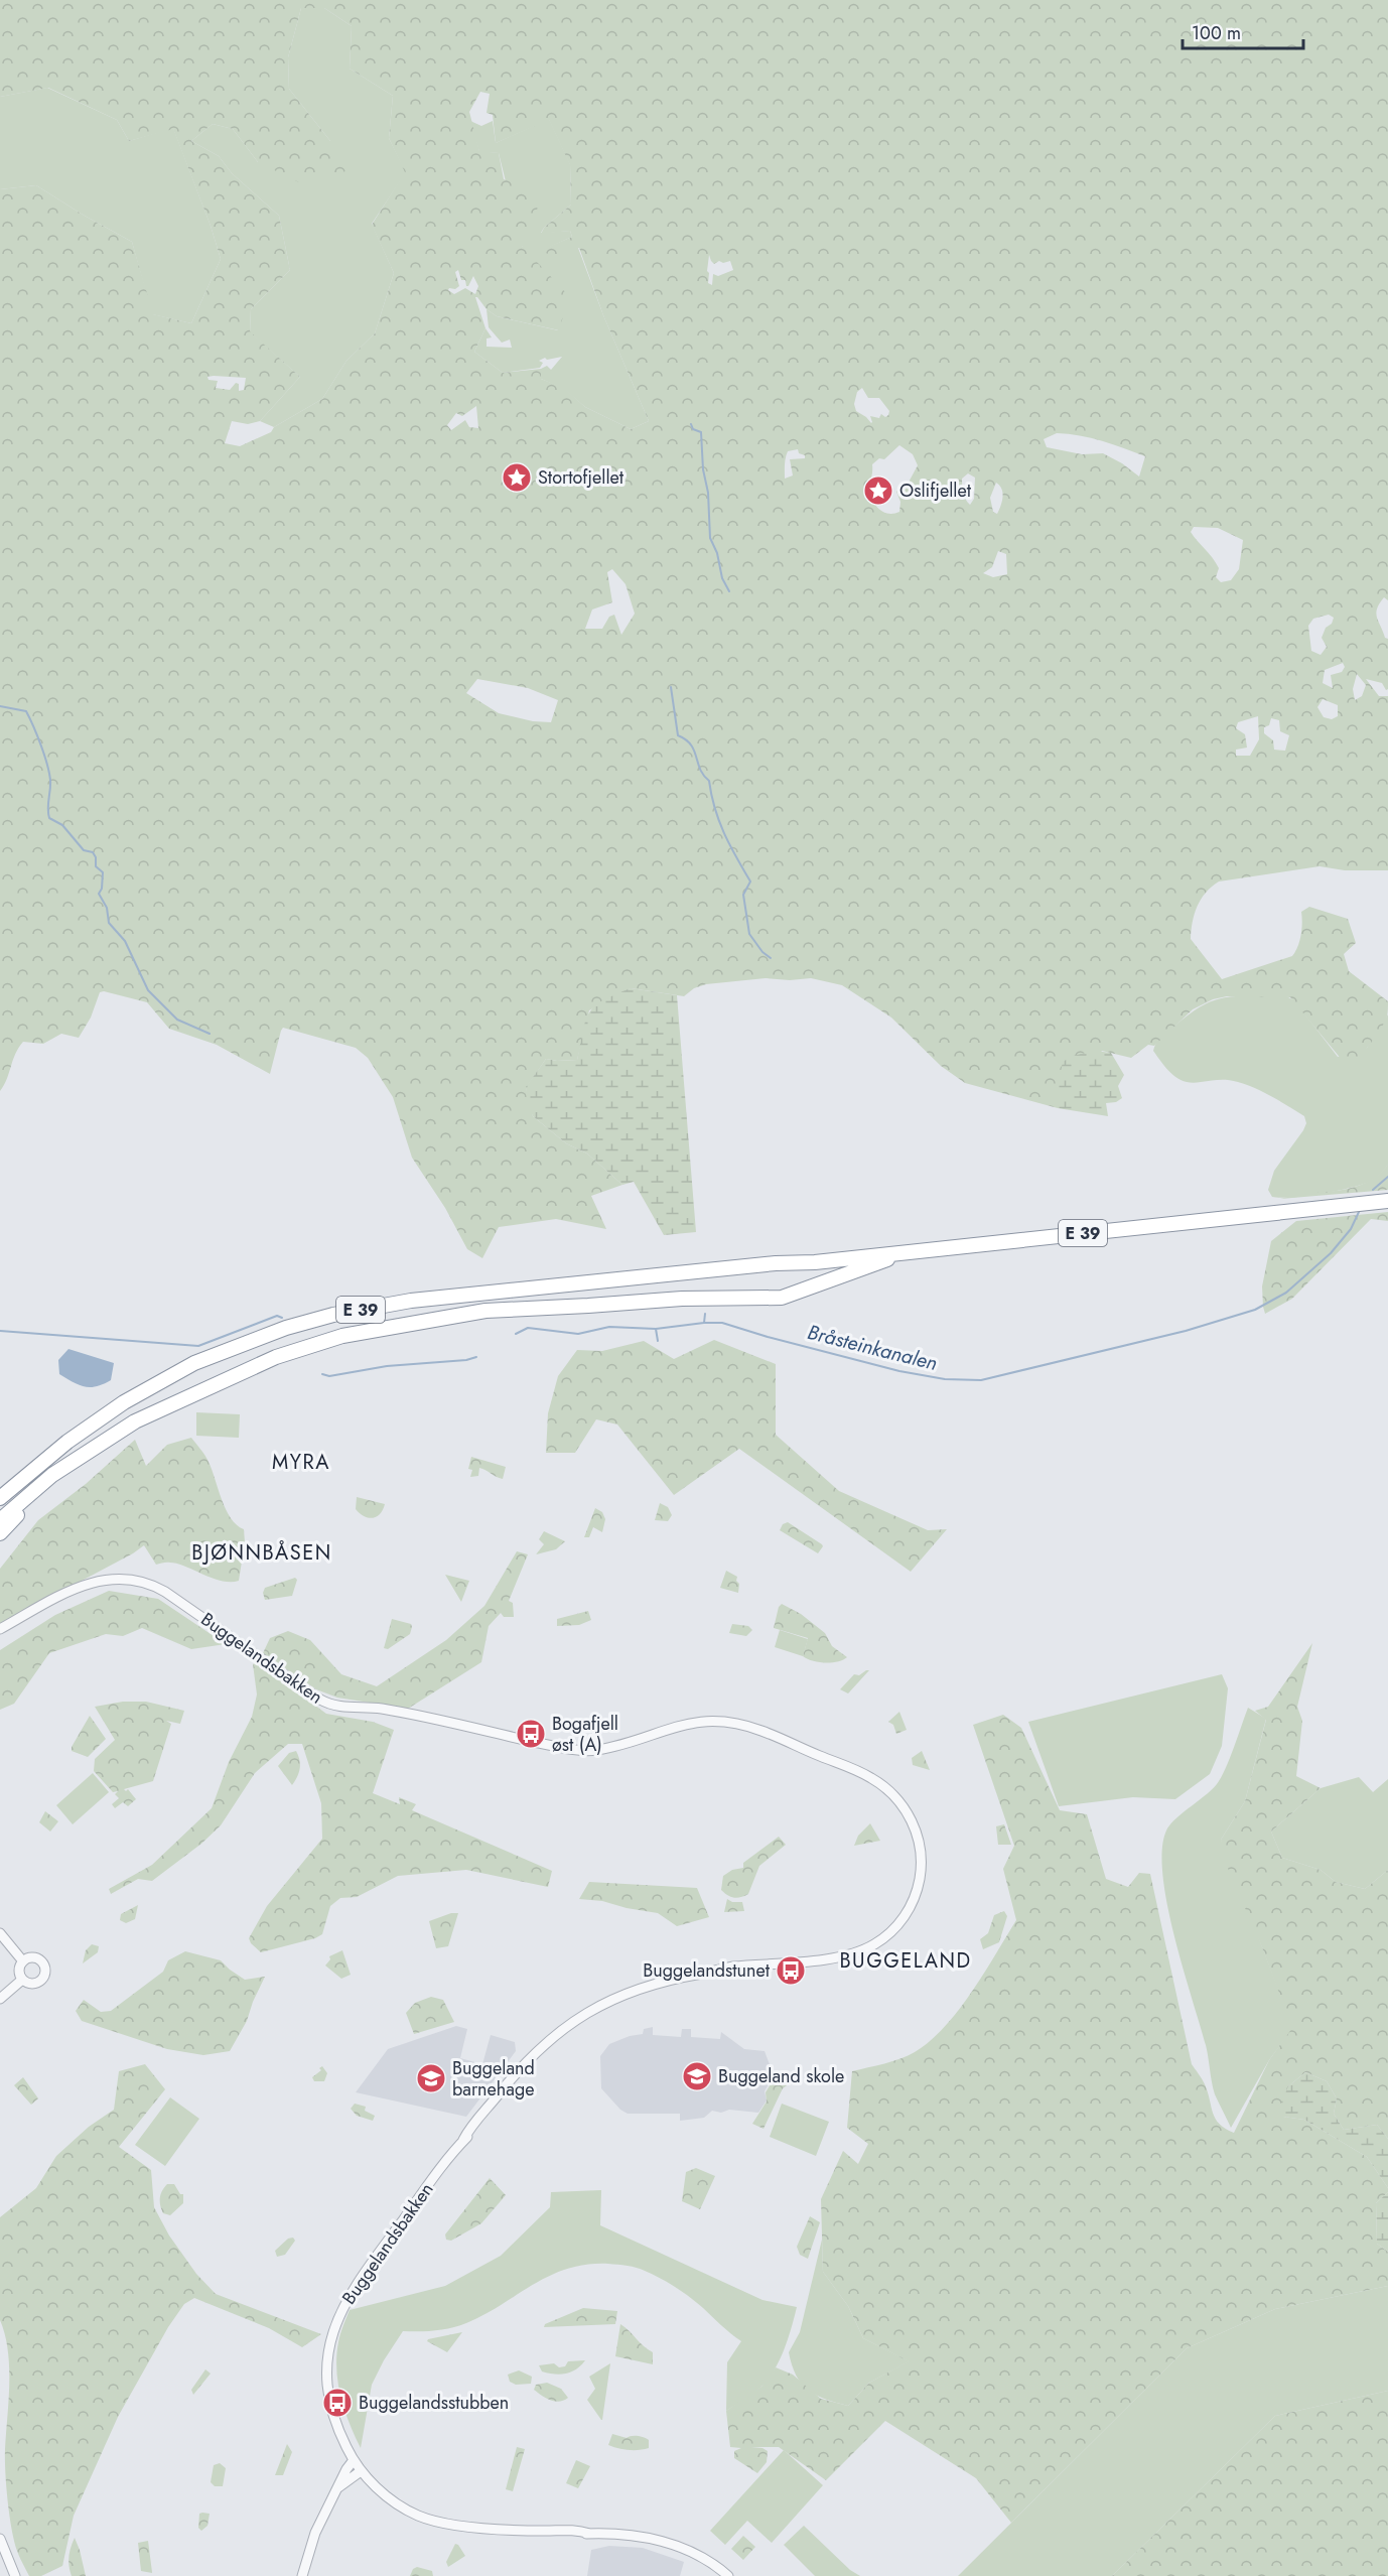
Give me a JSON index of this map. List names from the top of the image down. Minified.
{"streets":{"highway":["E 39"],"street":["Buggelandsbakken"]},"districts":["MYRA","BJØNNBÅSEN","BUGGELAND"],"water":["Bråsteinkanalen"],"places":{"place":["Stortofjellet","Oslifjellet"],"bus stop":["Bogafjell øst (A)","Buggelandstunet","Buggelandsstubben"],"school or university":["Buggeland skole","Buggeland barnehage"]},"scale_bar":"100 m"}
